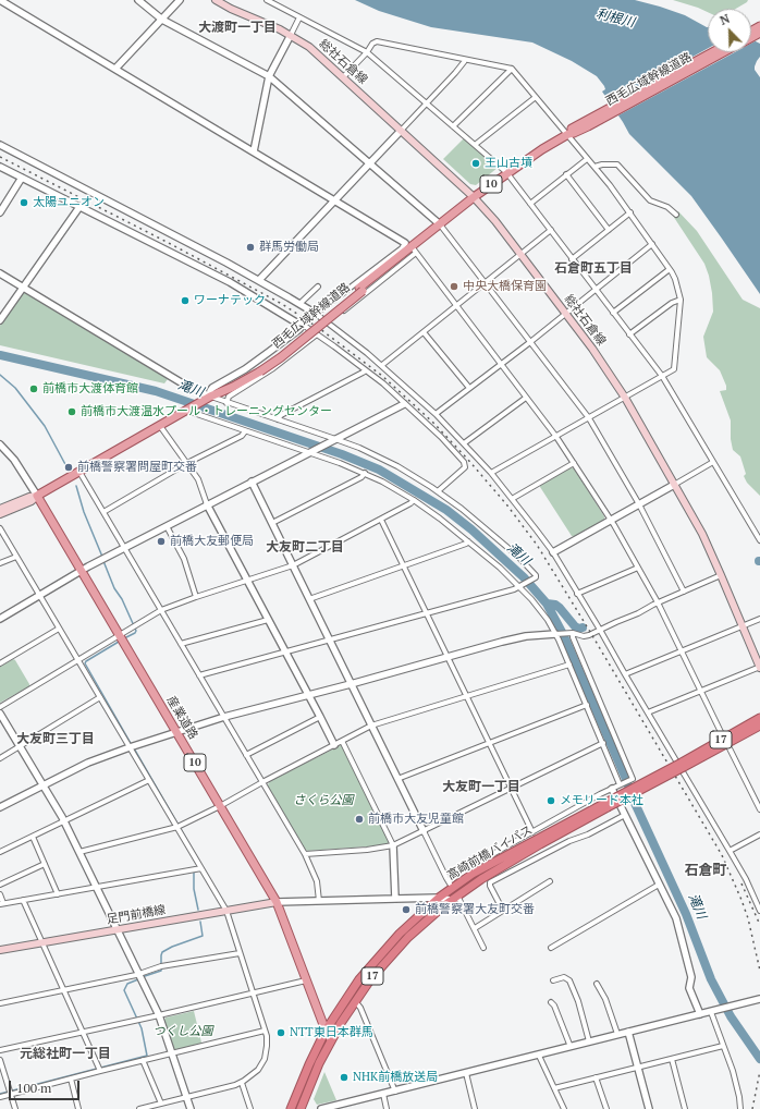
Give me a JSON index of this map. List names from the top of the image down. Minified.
{"streets":{"highway":["17","高崎前橋バイパス"],"main road":["総社石倉線","西毛広域幹線道路","10","産業道路","足門前橋線"]},"crossings":[["総社石倉線","西毛広域幹線道路"],["西毛広域幹線道路","産業道路"],["産業道路","高崎前橋バイパス"],["産業道路","足門前橋線"]],"districts":["大渡町一丁目","石倉町五丁目","大友町二丁目","大友町三丁目","大友町一丁目","石倉町","元総社町一丁目"],"water":["利根川","滝川"],"parks":["さくら公園","つくし公園"],"places":["王山古墳","太陽ユニオン","群馬労働局","中央大橋保育園","ワーナテック","前橋市大渡体育館","前橋市大渡温水プール・トレーニングセンター","前橋警察署問屋町交番","前橋大友郵便局","メモリード本社","前橋市大友児童館","前橋警察署大友町交番","NTT東日本群馬","NHK前橋放送局"],"scale_bar":"100 m","north":"top left"}
